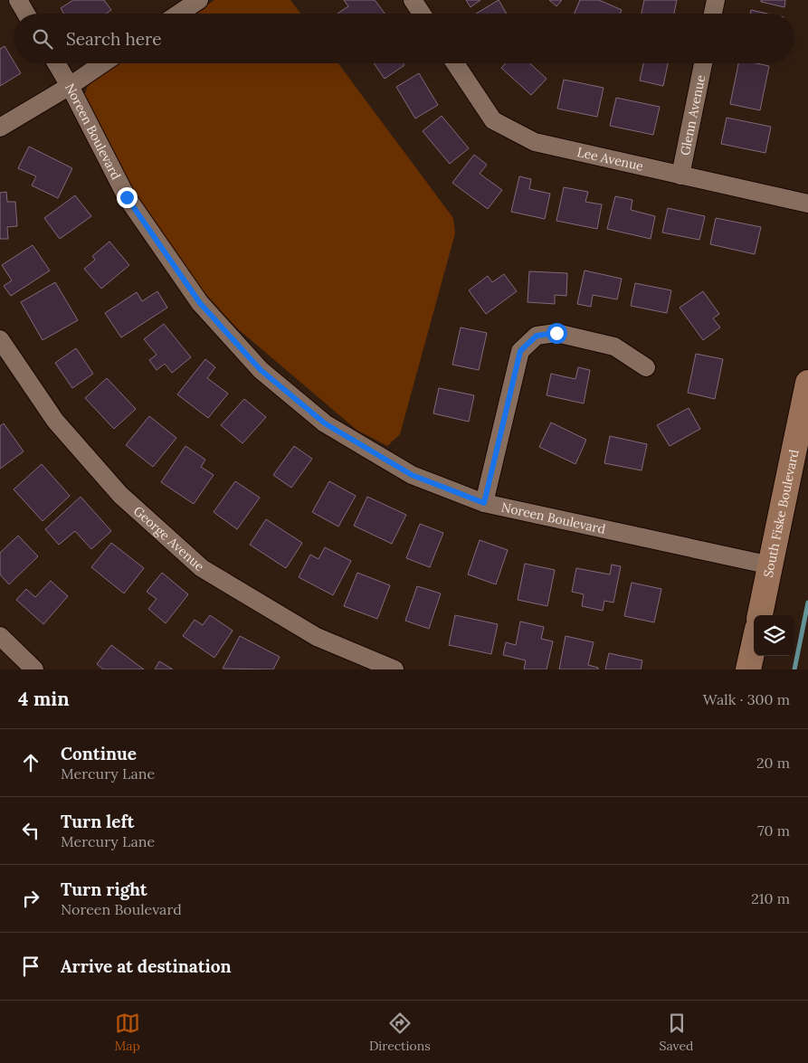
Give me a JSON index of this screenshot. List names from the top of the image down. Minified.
{"streets":{"main road":["South Fiske Boulevard"],"street":["Glenn Avenue","Noreen Boulevard","Lee Avenue","George Avenue"]},"crossings":[["Glenn Avenue","Lee Avenue"],["Noreen Boulevard","South Fiske Boulevard"]],"page":{"search":"Search here","heading":["4 min","Walk · 300 m"],"list":[["Continue","Mercury Lane","20 m"],["Turn left","Mercury Lane","70 m"],["Turn right","Noreen Boulevard","210 m"],"Arrive at destination"],"nav":["Map","Directions","Saved"]}}
